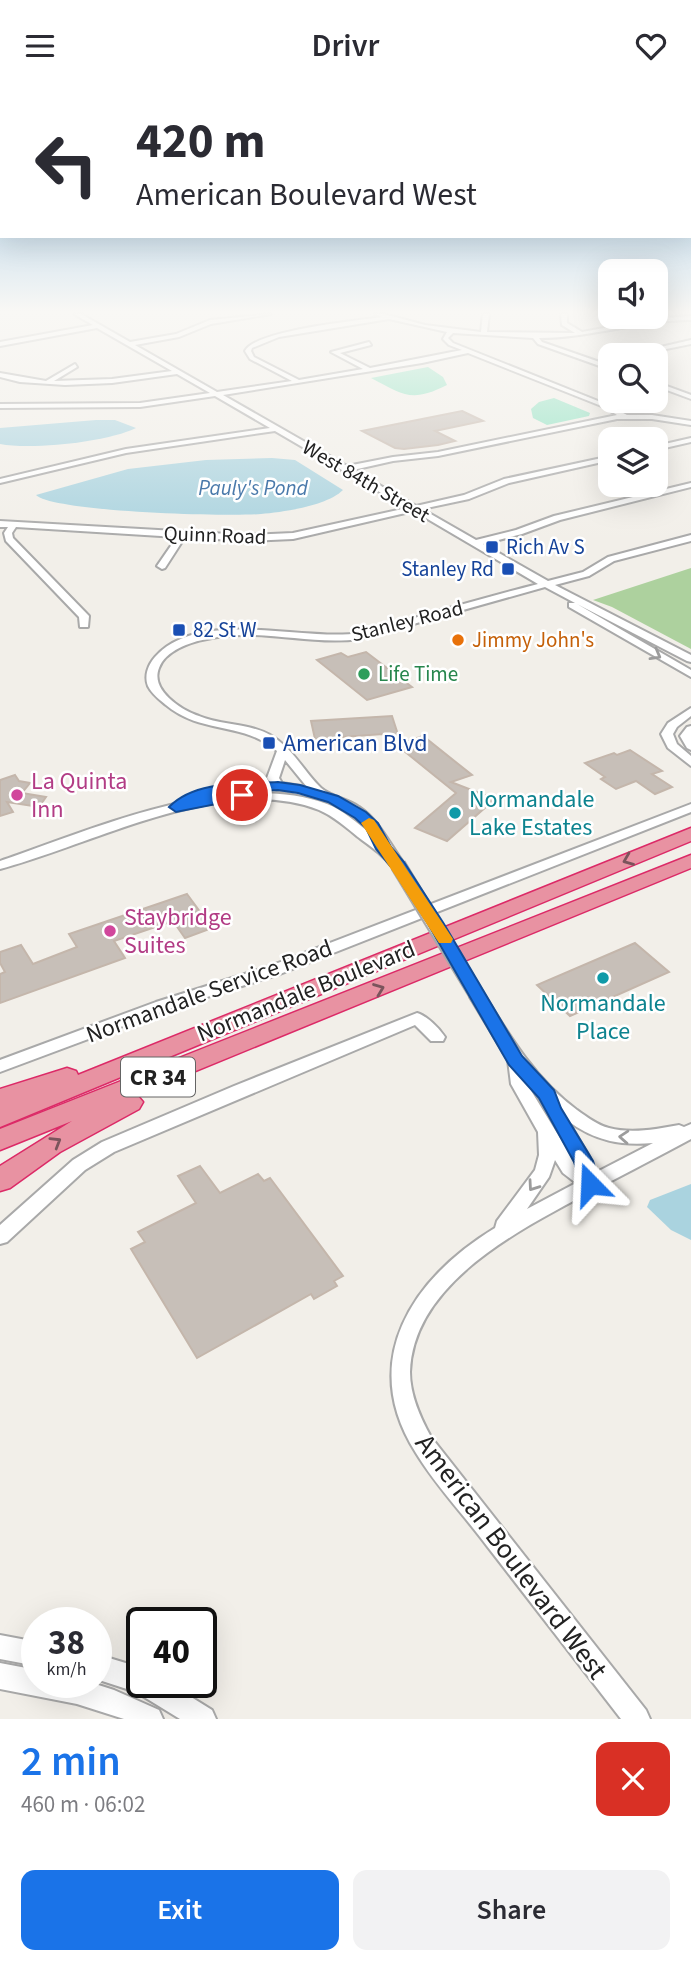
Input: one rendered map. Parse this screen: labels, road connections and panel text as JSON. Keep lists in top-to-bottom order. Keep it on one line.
{"streets":{"highway":["Normandale Boulevard","CR 34"],"street":["West 84th Street","Quinn Road","Stanley Road","Normandale Service Road","American Boulevard West"]},"crossings":[["West 84th Street","Quinn Road"],["West 84th Street","Stanley Road"]],"water":["Pauly's Pond"],"places":{"transit":["Rich Av S","Stanley Rd","82 St W","American Blvd"],"other":["Jimmy John's","Life Time","La Quinta Inn","Normandale Lake Estates","Staybridge Suites","Normandale Place"]},"page":{"header":"Drivr","turn":["420 m","American Boulevard West"],"speed":"38 km/h","limit":"40","heading":["2 min","460 m · 06:02"],"buttons":["Exit","Share"]}}
